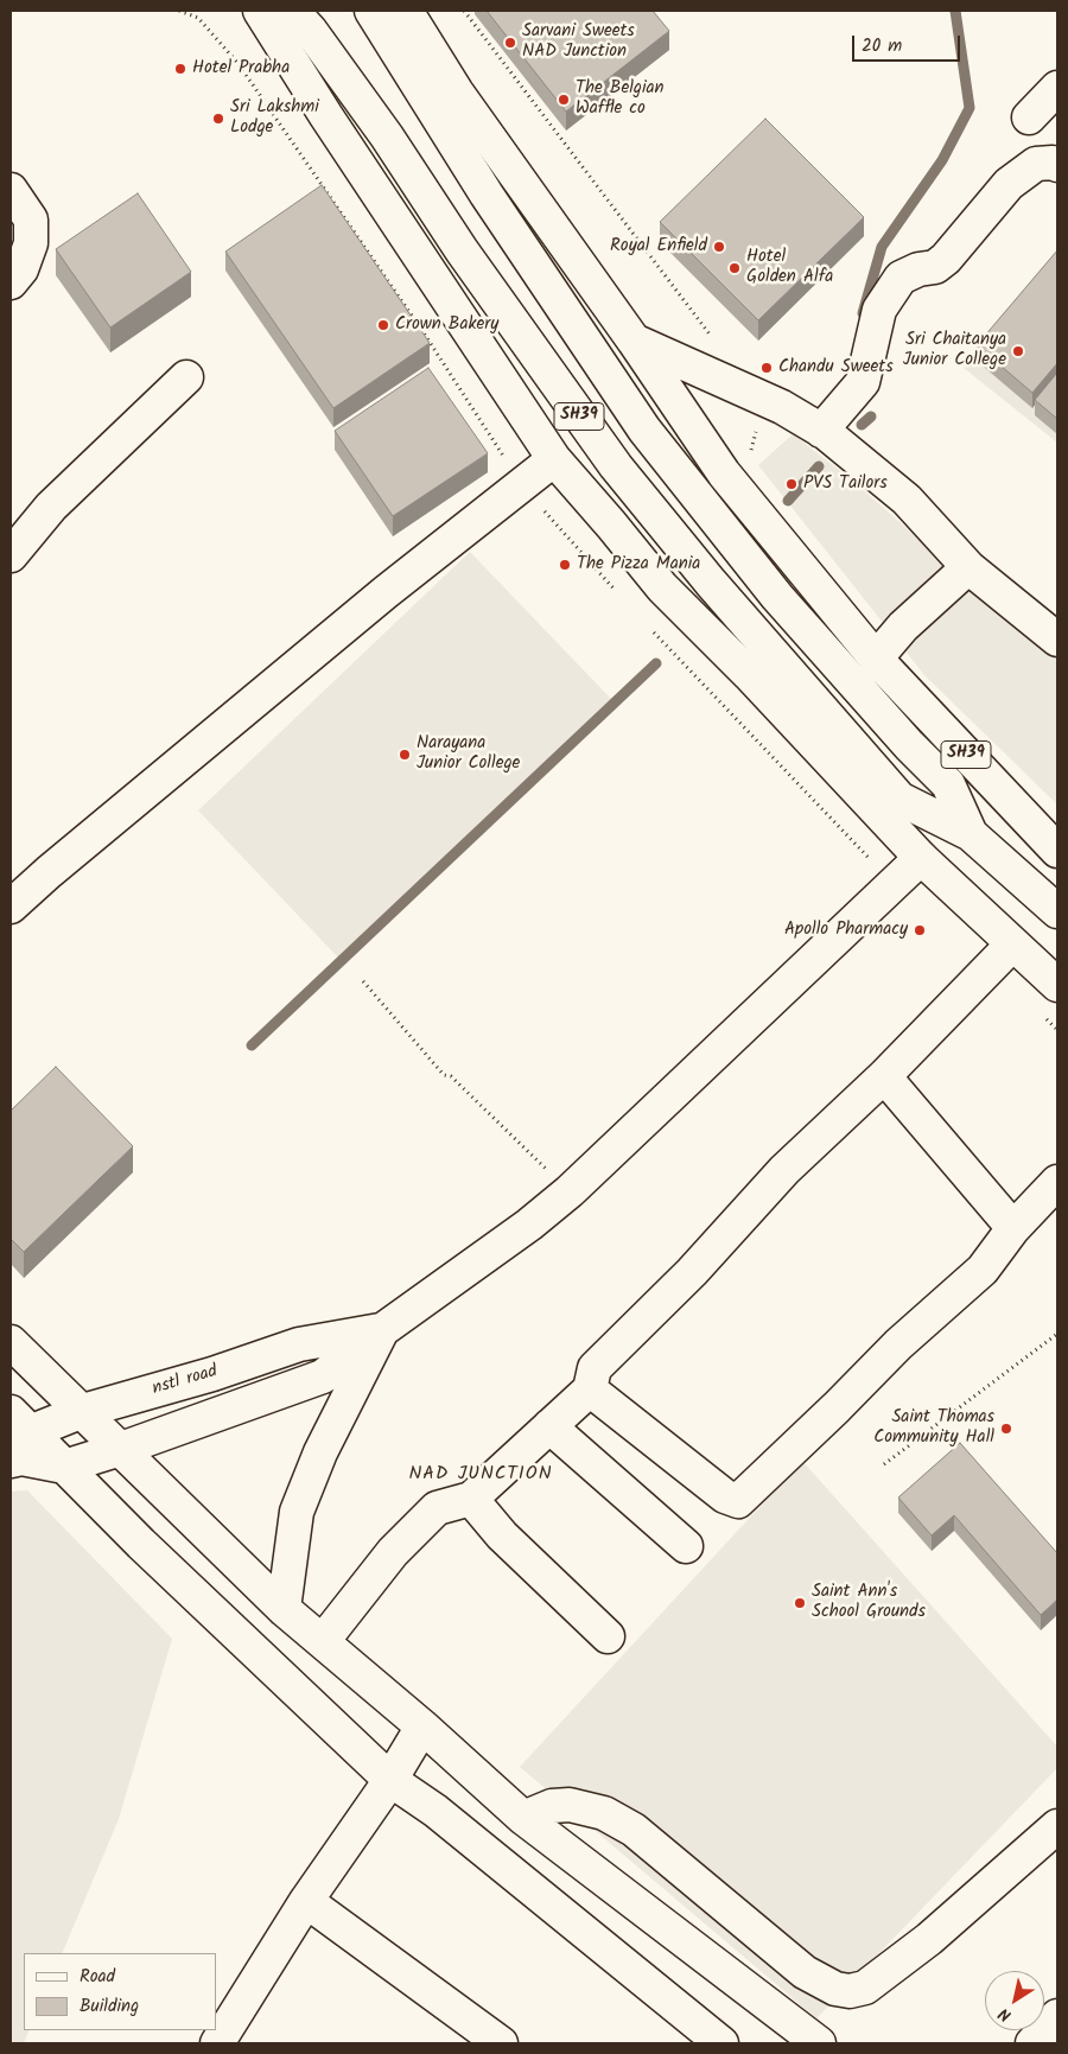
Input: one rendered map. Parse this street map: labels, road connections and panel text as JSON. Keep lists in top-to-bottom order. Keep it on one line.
{"streets":{"street":["SH39","nstl road"]},"districts":["NAD JUNCTION"],"places":["Sarvani Sweets NAD Junction","Hotel Prabha","The Belgian Waffle co","Sri Lakshmi Lodge","Royal Enfield","Hotel Golden Alfa","Crown Bakery","Sri Chaitanya Junior College","Chandu Sweets","PVS Tailors","The Pizza Mania","Narayana Junior College","Apollo Pharmacy","Saint Thomas Community Hall","Saint Ann's School Grounds"],"legend":["Road","Building"],"scale_bar":"20 m","north":"bottom left"}
